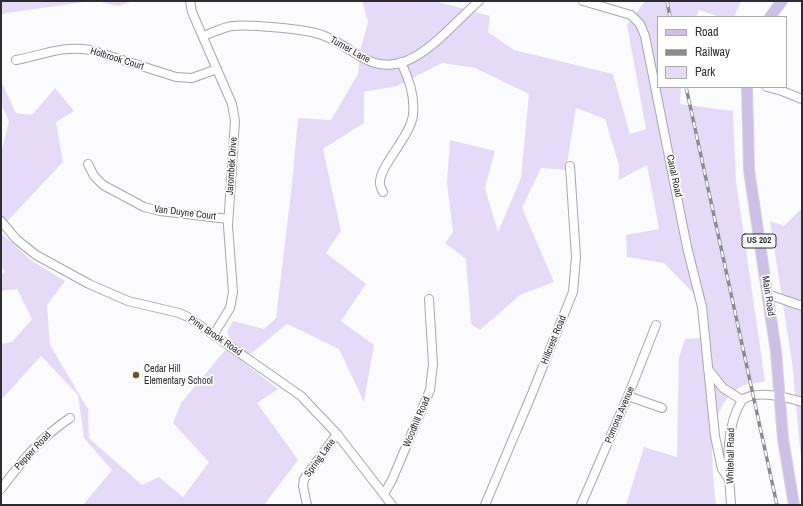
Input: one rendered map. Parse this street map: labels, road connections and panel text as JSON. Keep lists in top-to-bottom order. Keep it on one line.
{"streets":{"main road":["US 202","Main Road"],"street":["Turner Lane","Holbrook Court","Jarombek Drive","Canal Road","Van Duyne Court","Pine Brook Road","Hillcrest Road","Pomona Avenue","Woodhill Road","Pepper Road","Whitehall Road","Spring Lane"]},"crossings":[["Turner Lane","Jarombek Drive"],["Holbrook Court","Jarombek Drive"],["Jarombek Drive","Van Duyne Court"],["Jarombek Drive","Pine Brook Road"],["Canal Road","Whitehall Road"],["Pine Brook Road","Woodhill Road"],["Pine Brook Road","Spring Lane"]],"places":["Cedar Hill Elementary School"],"legend":["Road","Railway","Park"]}
